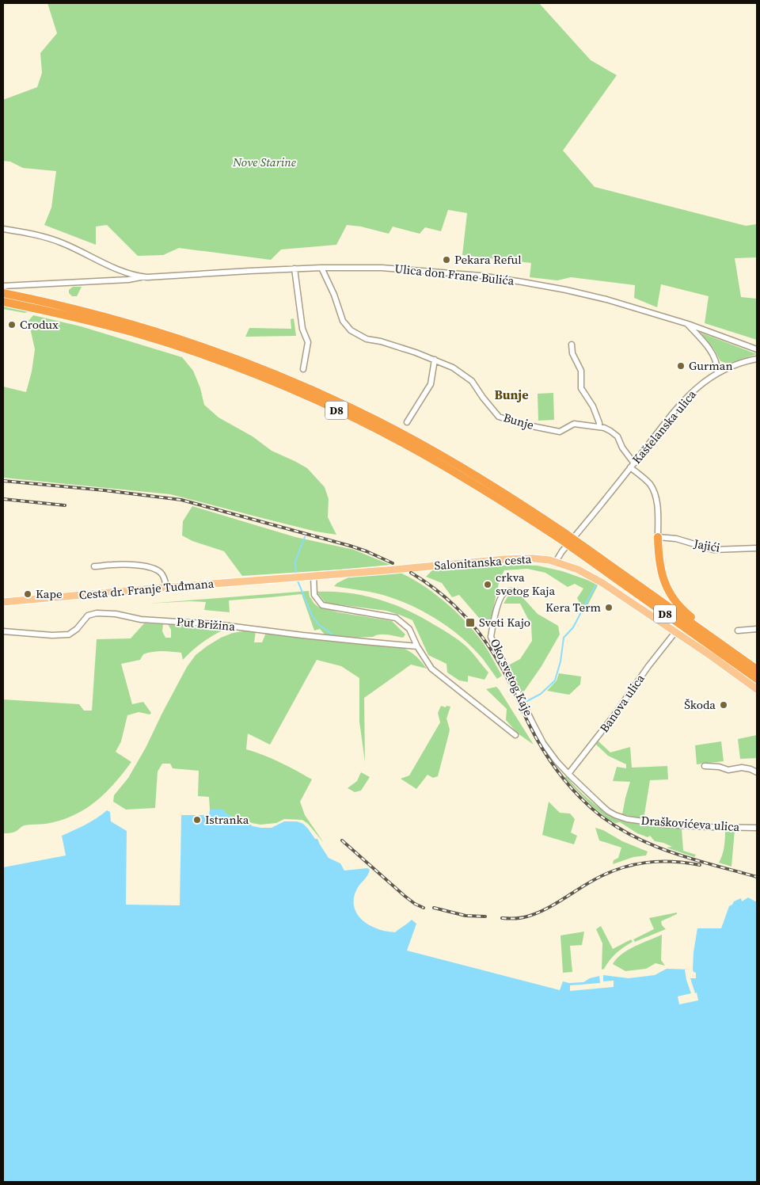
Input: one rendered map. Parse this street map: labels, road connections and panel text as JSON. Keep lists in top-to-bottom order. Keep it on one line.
{"streets":{"highway":["D8"],"main road":["Salonitanska cesta","Cesta dr. Franje Tuđmana"],"street":["Ulica don Frane Bulića","Bunje","Kaštelanska ulica","Jajići","Put Brižina","Oko svetog Kaje","Banova ulica","Draškovićeva ulica"]},"crossings":[["Ulica don Frane Bulića","Bunje"],["Bunje","Kaštelanska ulica"],["Kaštelanska ulica","Jajići"],["Kaštelanska ulica","Salonitanska cesta"],["Salonitanska cesta","Cesta dr. Franje Tuđmana"],["Salonitanska cesta","Banova ulica"],["Oko svetog Kaje","Banova ulica"],["Oko svetog Kaje","Draškovićeva ulica"],["Banova ulica","Draškovićeva ulica"]],"districts":["Bunje"],"parks":["Nove Starine"],"places":{"other":["Pekara Reful","Crodux","Gurman","crkva svetog Kaja","Kape","Kera Term","Škoda","Istranka"],"transit":["Sveti Kajo"]}}
